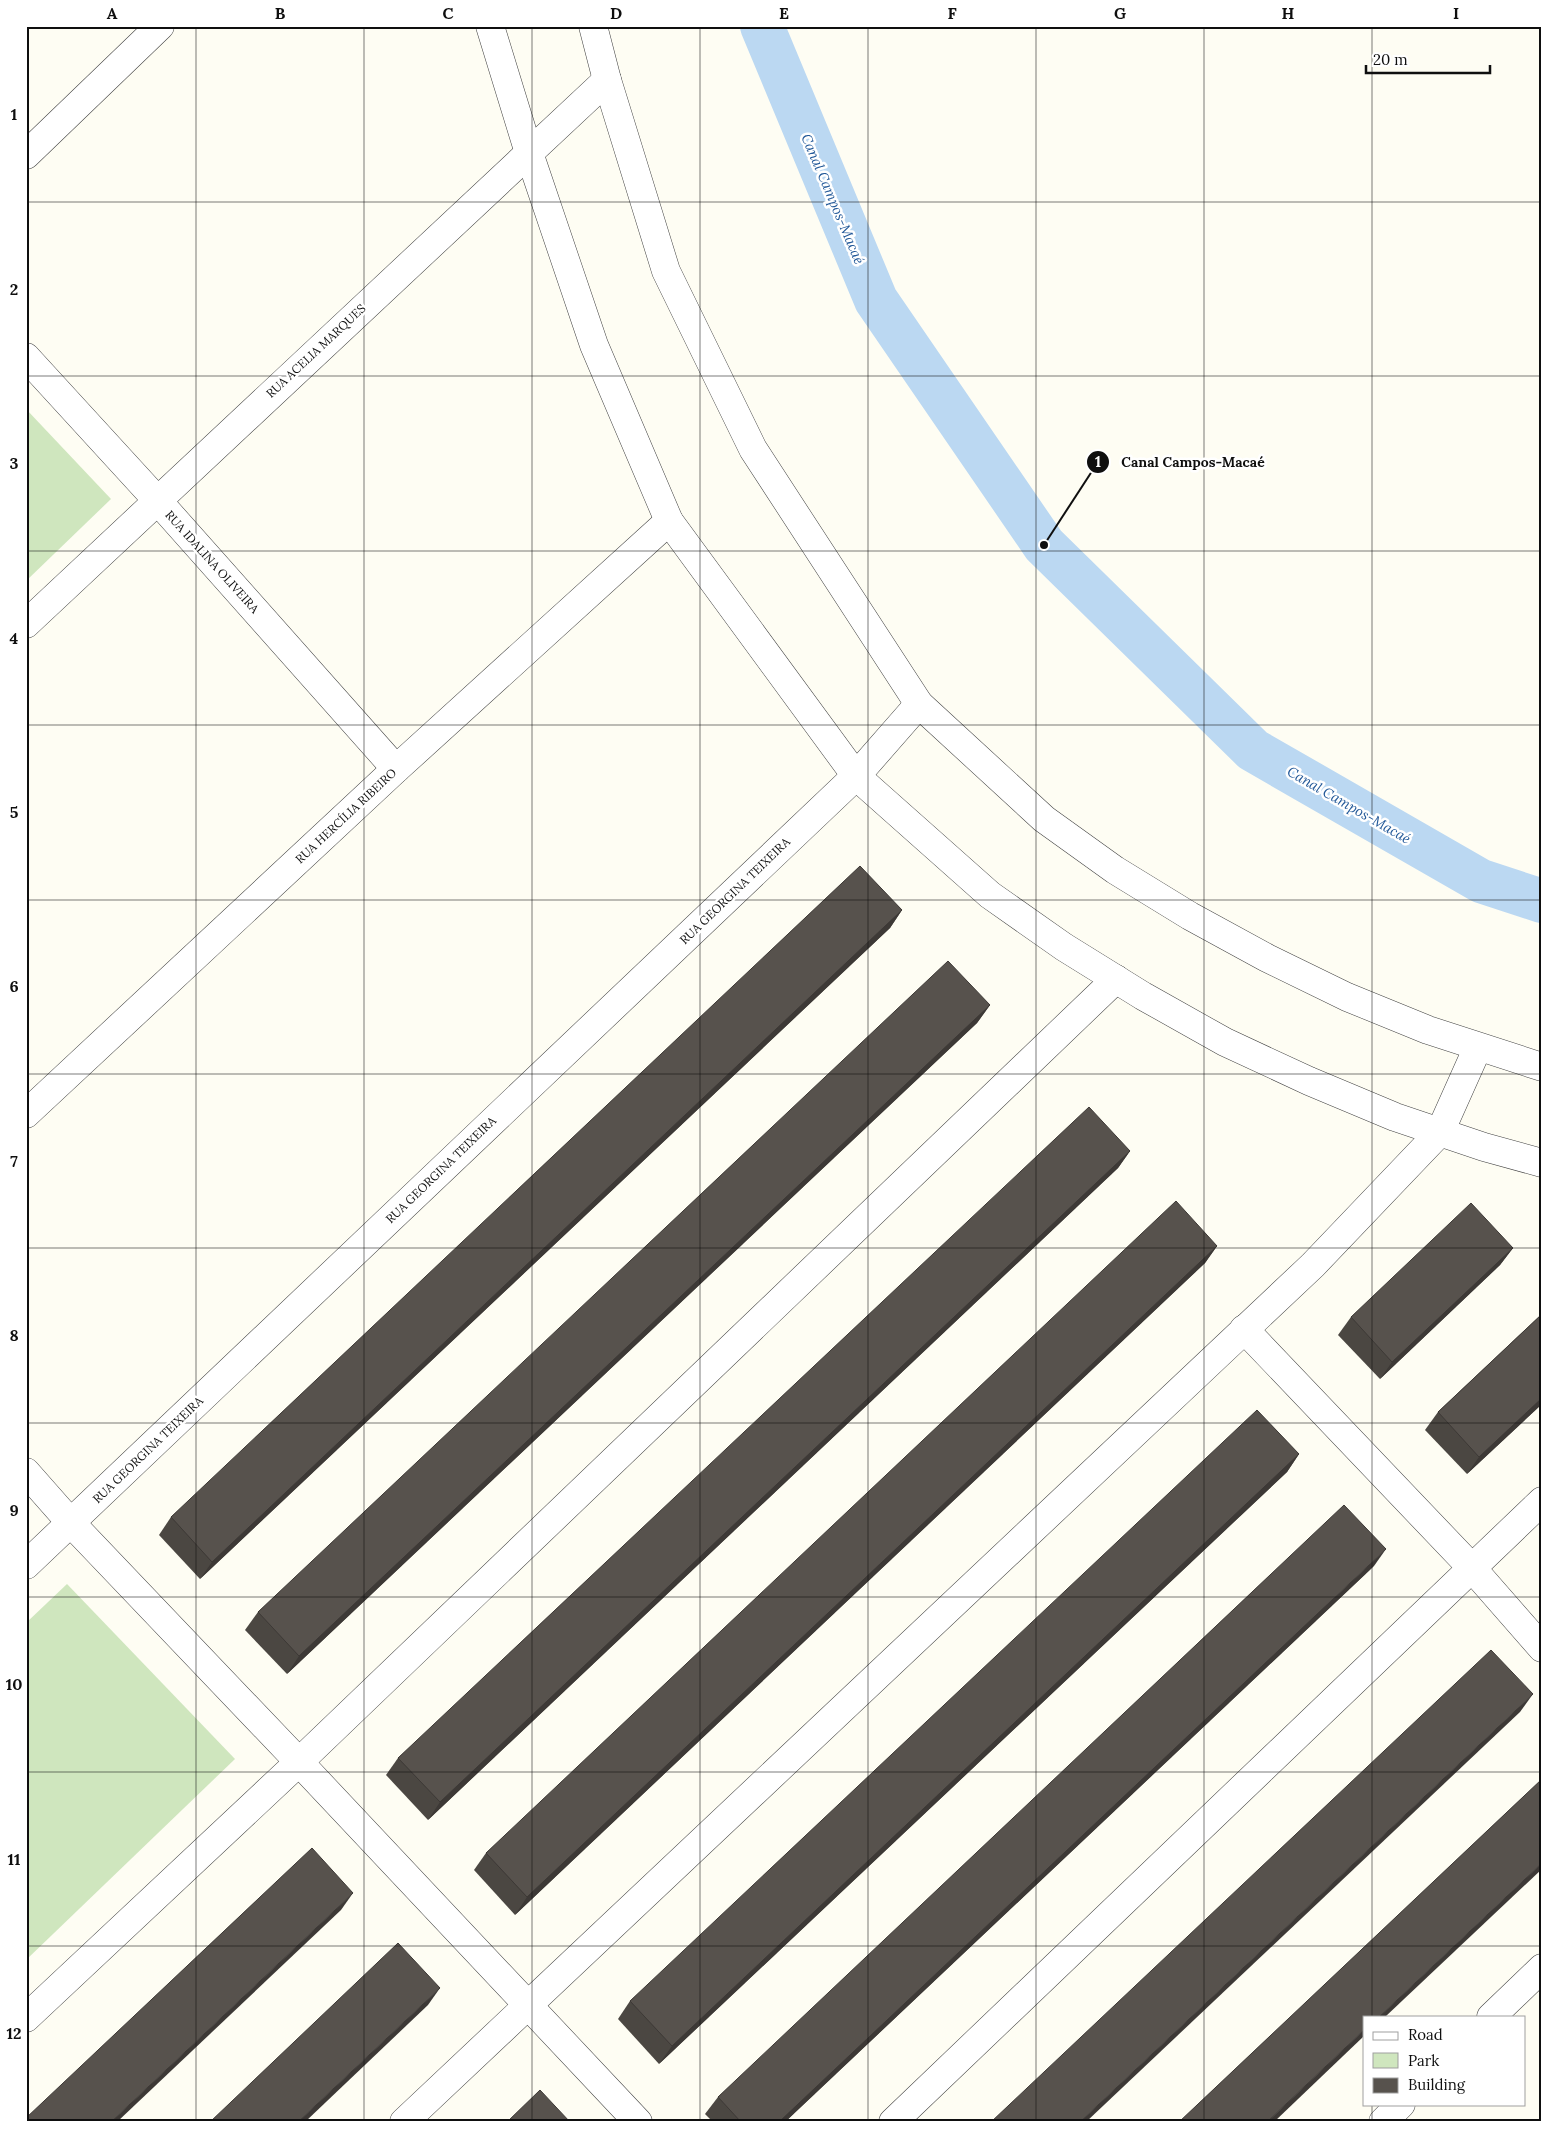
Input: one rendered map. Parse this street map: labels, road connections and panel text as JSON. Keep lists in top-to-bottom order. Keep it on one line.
{"streets":{"street":["RUA ACELIA MARQUES","RUA IDALINA OLIVEIRA","RUA HERCÍLIA RIBEIRO","RUA GEORGINA TEIXEIRA"]},"crossings":[["RUA ACELIA MARQUES","RUA IDALINA OLIVEIRA"],["RUA IDALINA OLIVEIRA","RUA HERCÍLIA RIBEIRO"]],"water":["Canal Campos-Macaé"],"places":["Canal Campos-Macaé"],"legend":["Road","Park","Building"],"scale_bar":"20 m","grid":{"columns":["A","B","C","D","E","F","G","H","I"],"rows":["1","2","3","4","5","6","7","8","9","10","11","12"]}}
